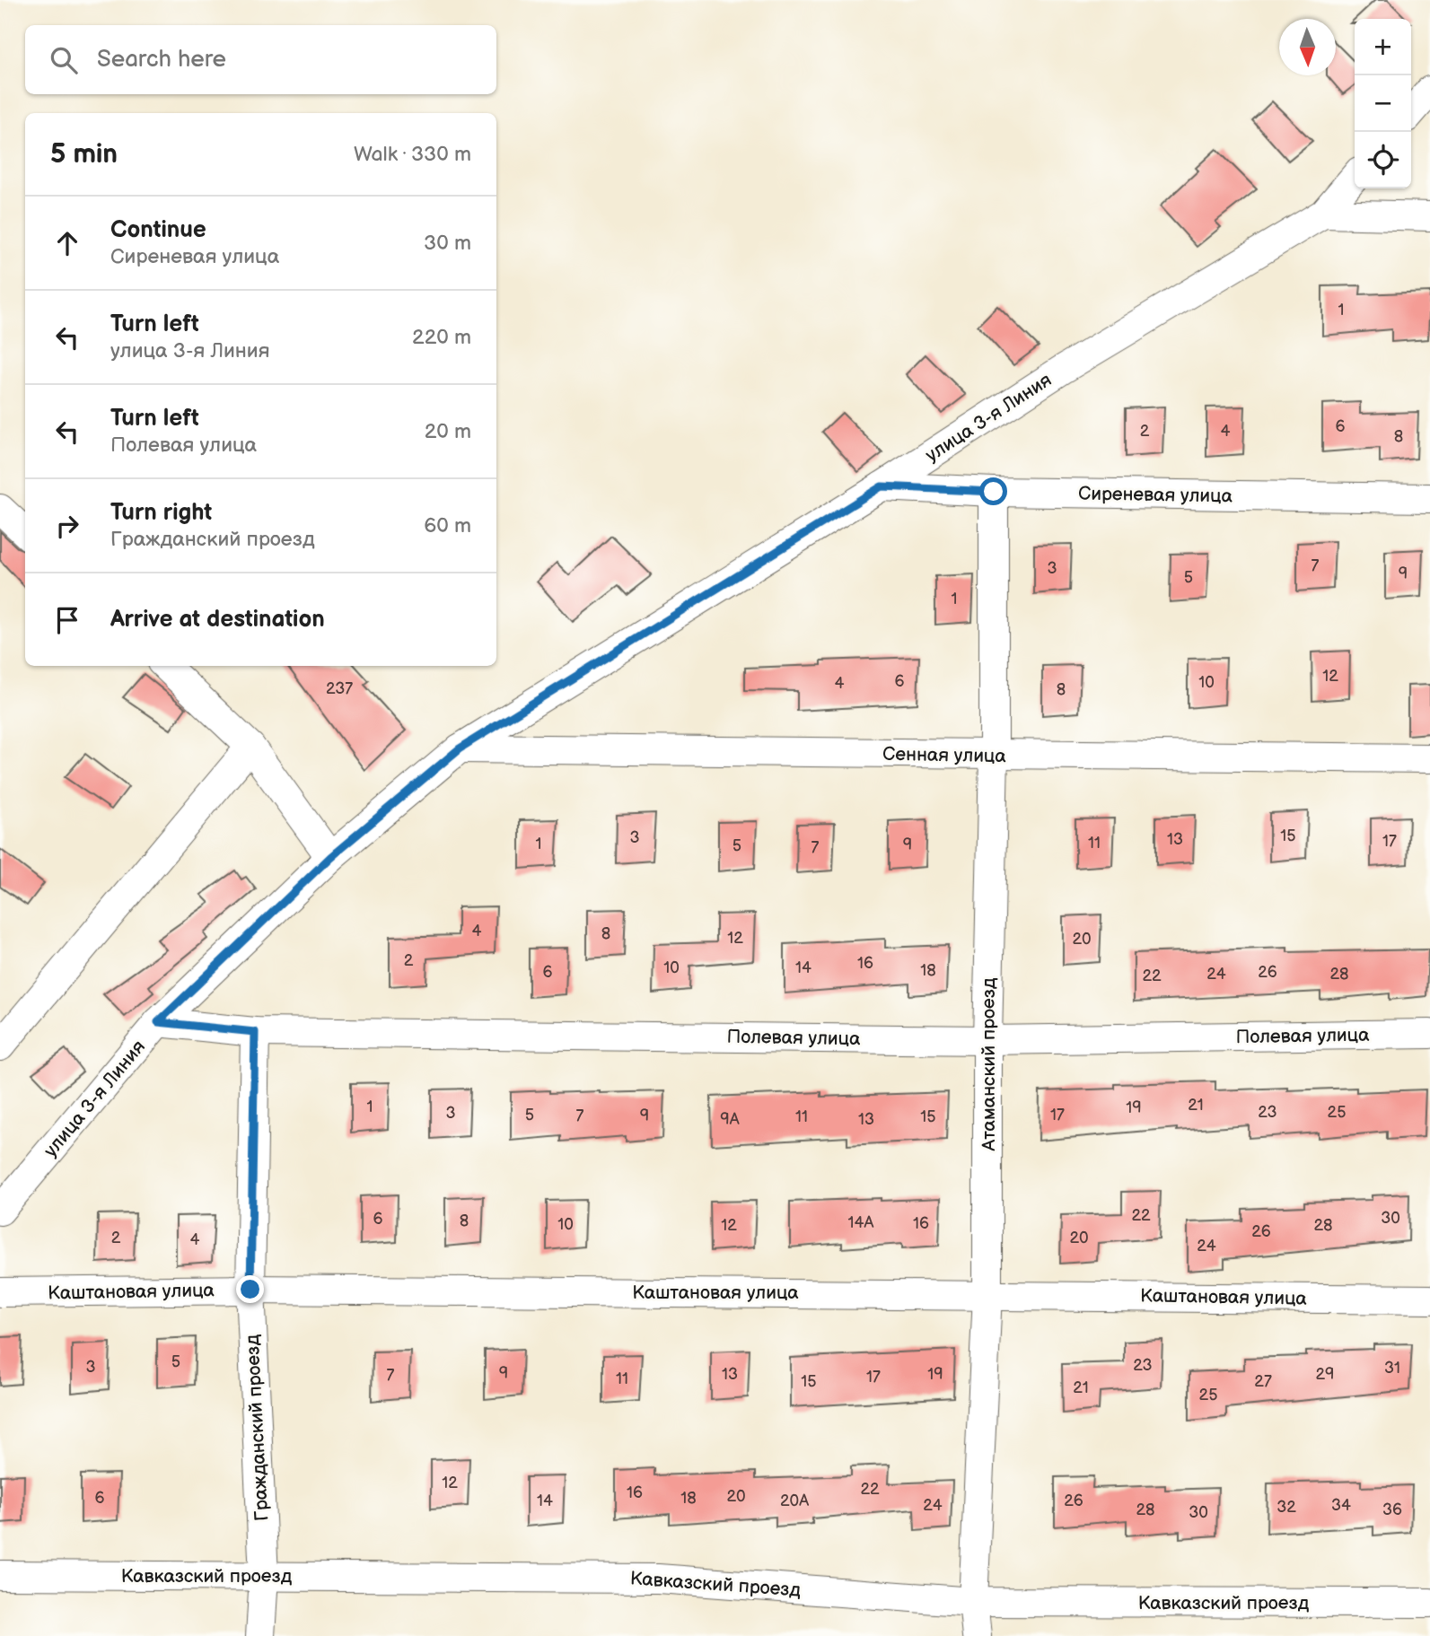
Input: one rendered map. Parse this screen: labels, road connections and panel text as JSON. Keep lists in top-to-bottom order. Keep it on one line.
{"streets":{"street":["улица 3-я Линия","Сиреневая улица","Сенная улица","Полевая улица","Атаманский проезд","Каштановая улица","Гражданский проезд","Кавказский проезд"]},"crossings":[["улица 3-я Линия","Сиреневая улица"],["улица 3-я Линия","Сенная улица"],["улица 3-я Линия","Полевая улица"],["Сиреневая улица","Атаманский проезд"],["Сенная улица","Атаманский проезд"],["Полевая улица","Атаманский проезд"],["Полевая улица","Гражданский проезд"],["Атаманский проезд","Каштановая улица"],["Атаманский проезд","Кавказский проезд"],["Каштановая улица","Гражданский проезд"],["Гражданский проезд","Кавказский проезд"]],"house_numbers":["1","6","2","4","8","7","3","9","5","1","12","6","10","4","237","8","15","3","13","17","11","1","9","5","7","4","8","12","20","2","16","10","14","18","6","26","24","28","22","21","1","19","23","25","3","5","17","7","9","11","15","9А","13","22","30","6","8","14А","16","10","12","28","26","2","20","4","24","5","23","3","31","9","13","19","29","7","17","11","15","27","21","25","12","22","16","20","6","18","14","20А","26","24","34","32","28","36","30"],"north":"bottom","page":{"map_buttons":["+","−"],"search":"Search here","heading":["5 min","Walk · 330 m"],"list":[["Continue","Сиреневая улица","30 m"],["Turn left","улица 3-я Линия","220 m"],["Turn left","Полевая улица","20 m"],["Turn right","Гражданский проезд","60 m"],"Arrive at destination"]}}
